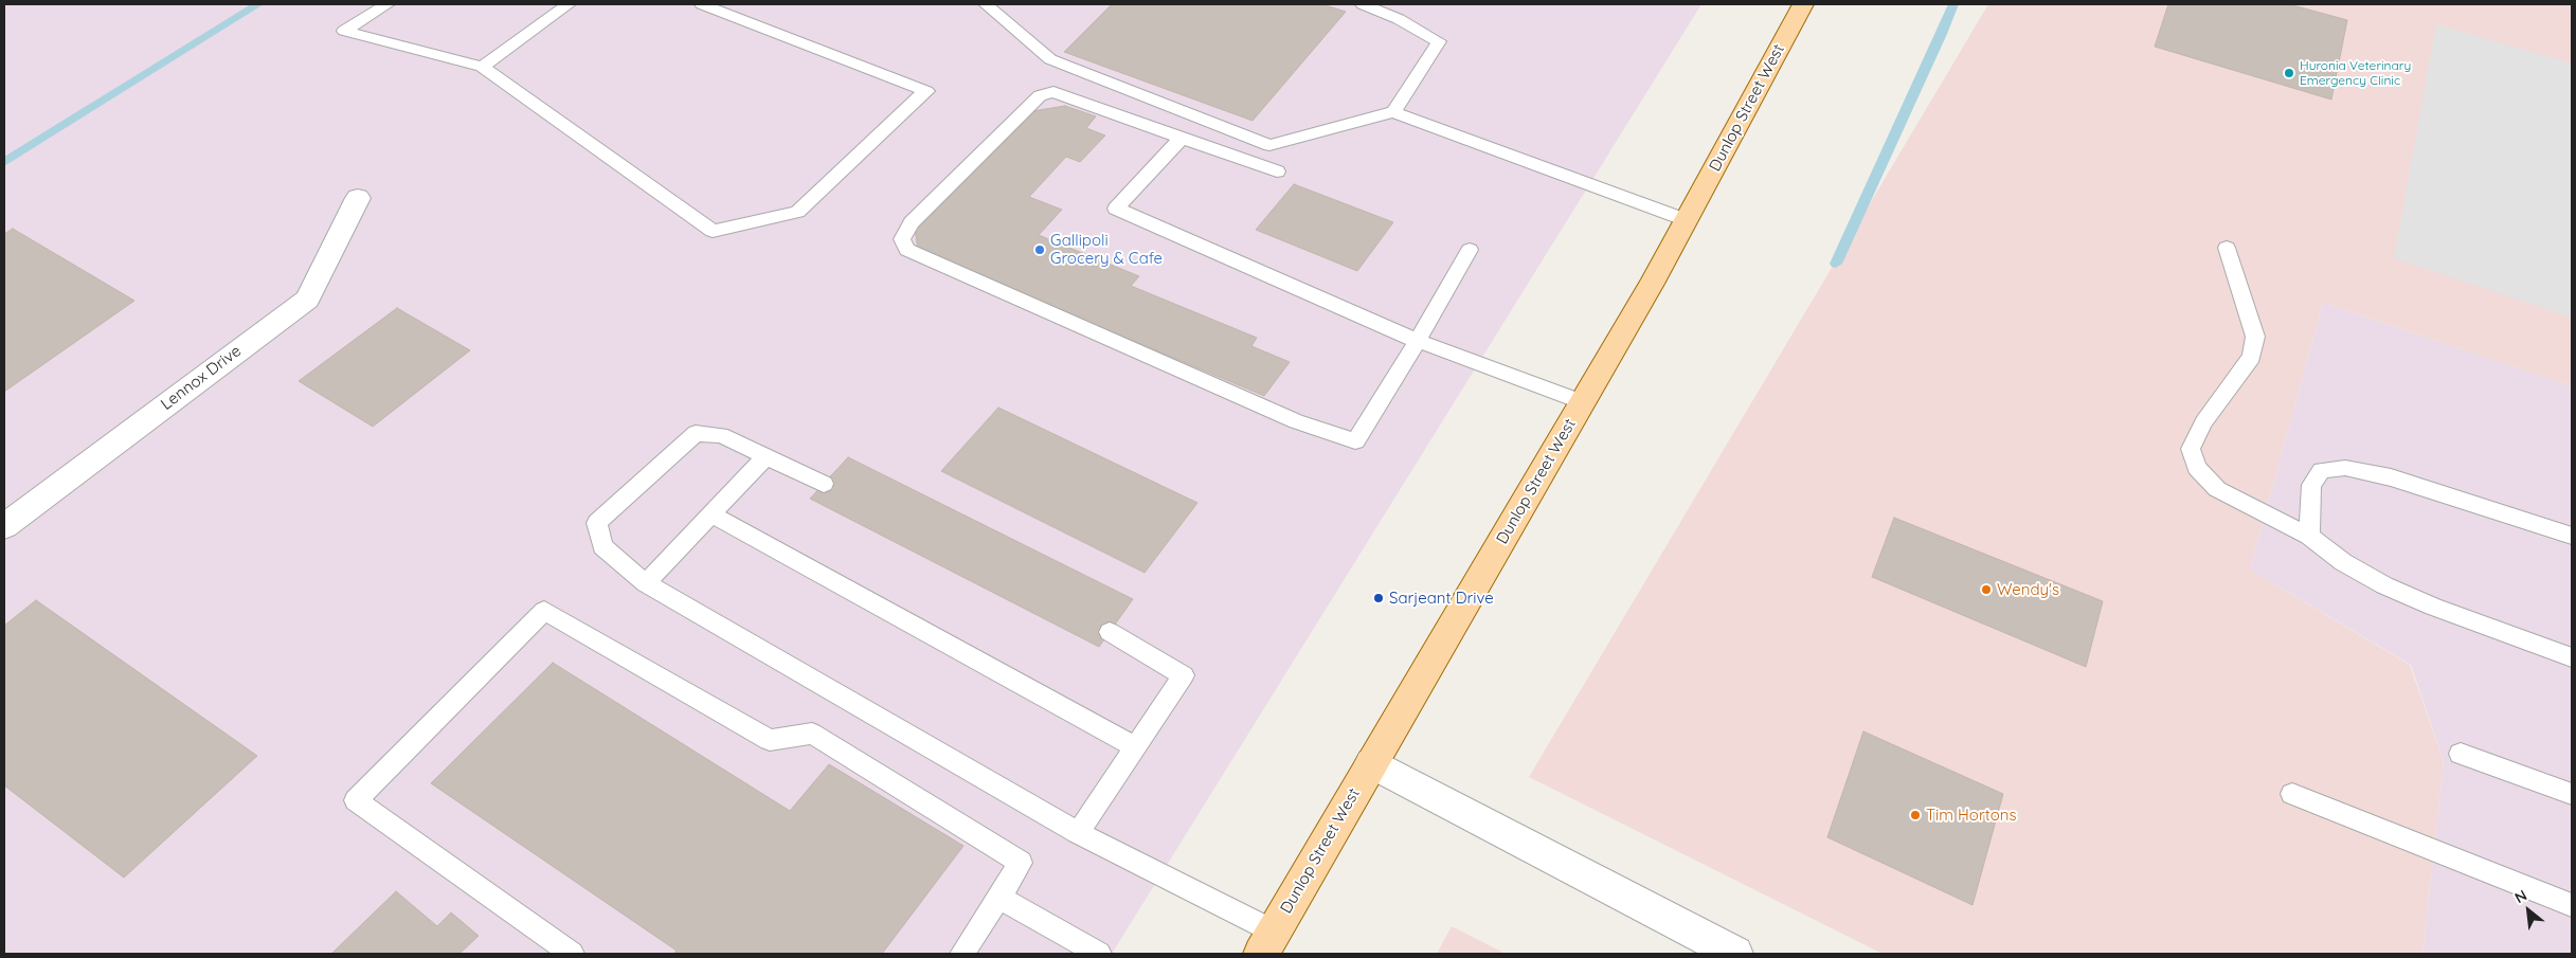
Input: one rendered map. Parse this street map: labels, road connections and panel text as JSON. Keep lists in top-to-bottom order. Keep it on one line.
{"streets":{"main road":["Dunlop Street West"],"street":["Lennox Drive"]},"places":["Huronia Veterinary Emergency Clinic","Gallipoli Grocery & Cafe","Wendy's","Sarjeant Drive","Tim Hortons"],"north":"top left"}
